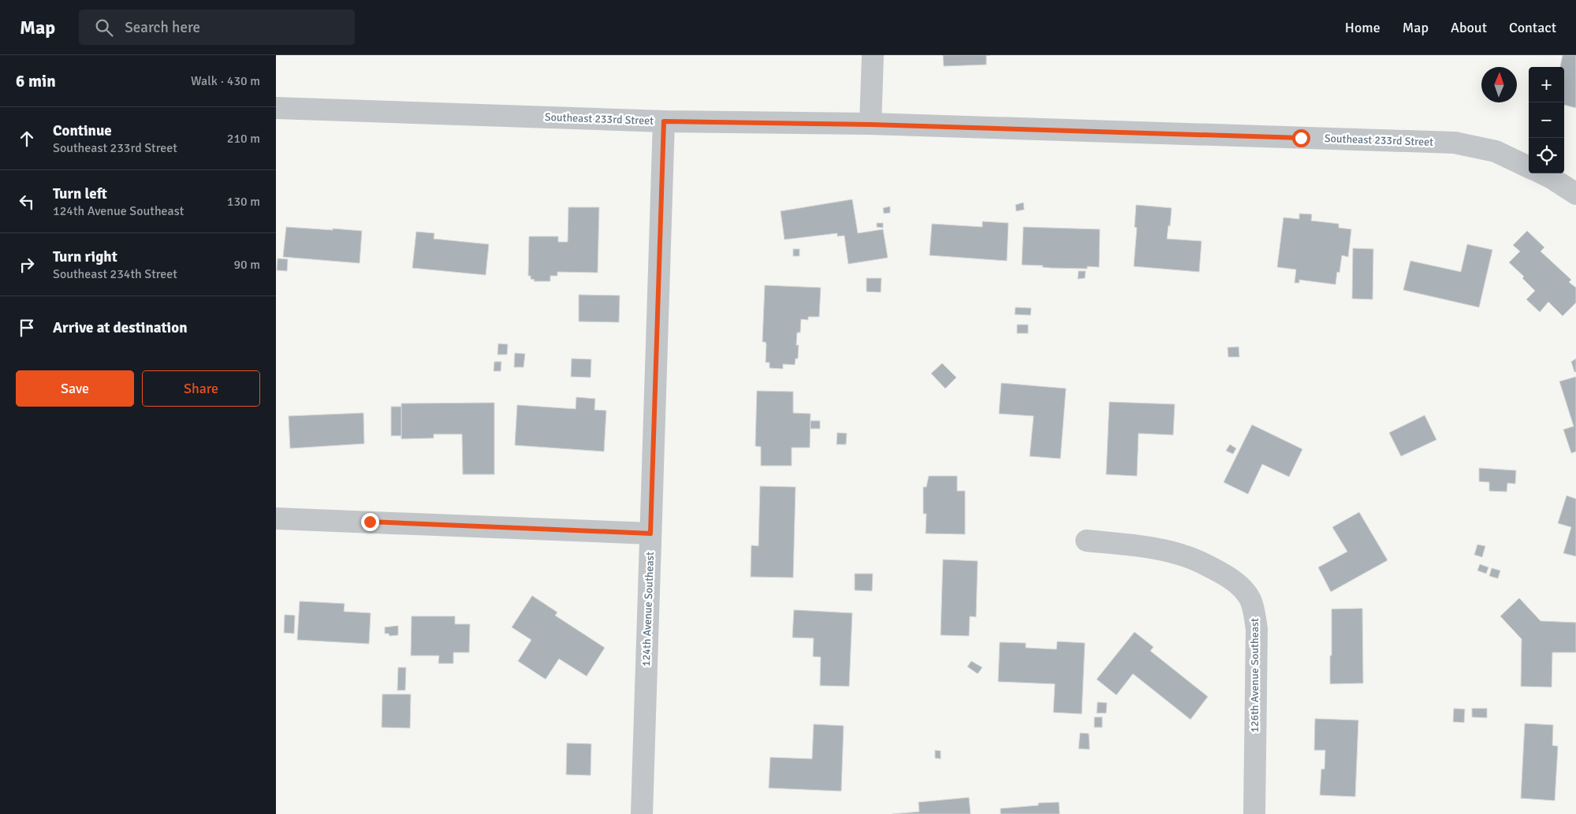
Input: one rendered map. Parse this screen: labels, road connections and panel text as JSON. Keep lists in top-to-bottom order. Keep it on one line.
{"streets":{"street":["Southeast 233rd Street","124th Avenue Southeast","126th Avenue Southeast"]},"crossings":[["Southeast 233rd Street","124th Avenue Southeast"]],"north":"top","page":{"header":"Map","search":"Search here","nav":["Home","Map","About","Contact"],"heading":["6 min","Walk · 430 m"],"map_buttons":["+","−"],"list":[["Continue","Southeast 233rd Street","210 m"],["Turn left","124th Avenue Southeast","130 m"],["Turn right","Southeast 234th Street","90 m"],"Arrive at destination"],"buttons":["Save","Share"]}}
